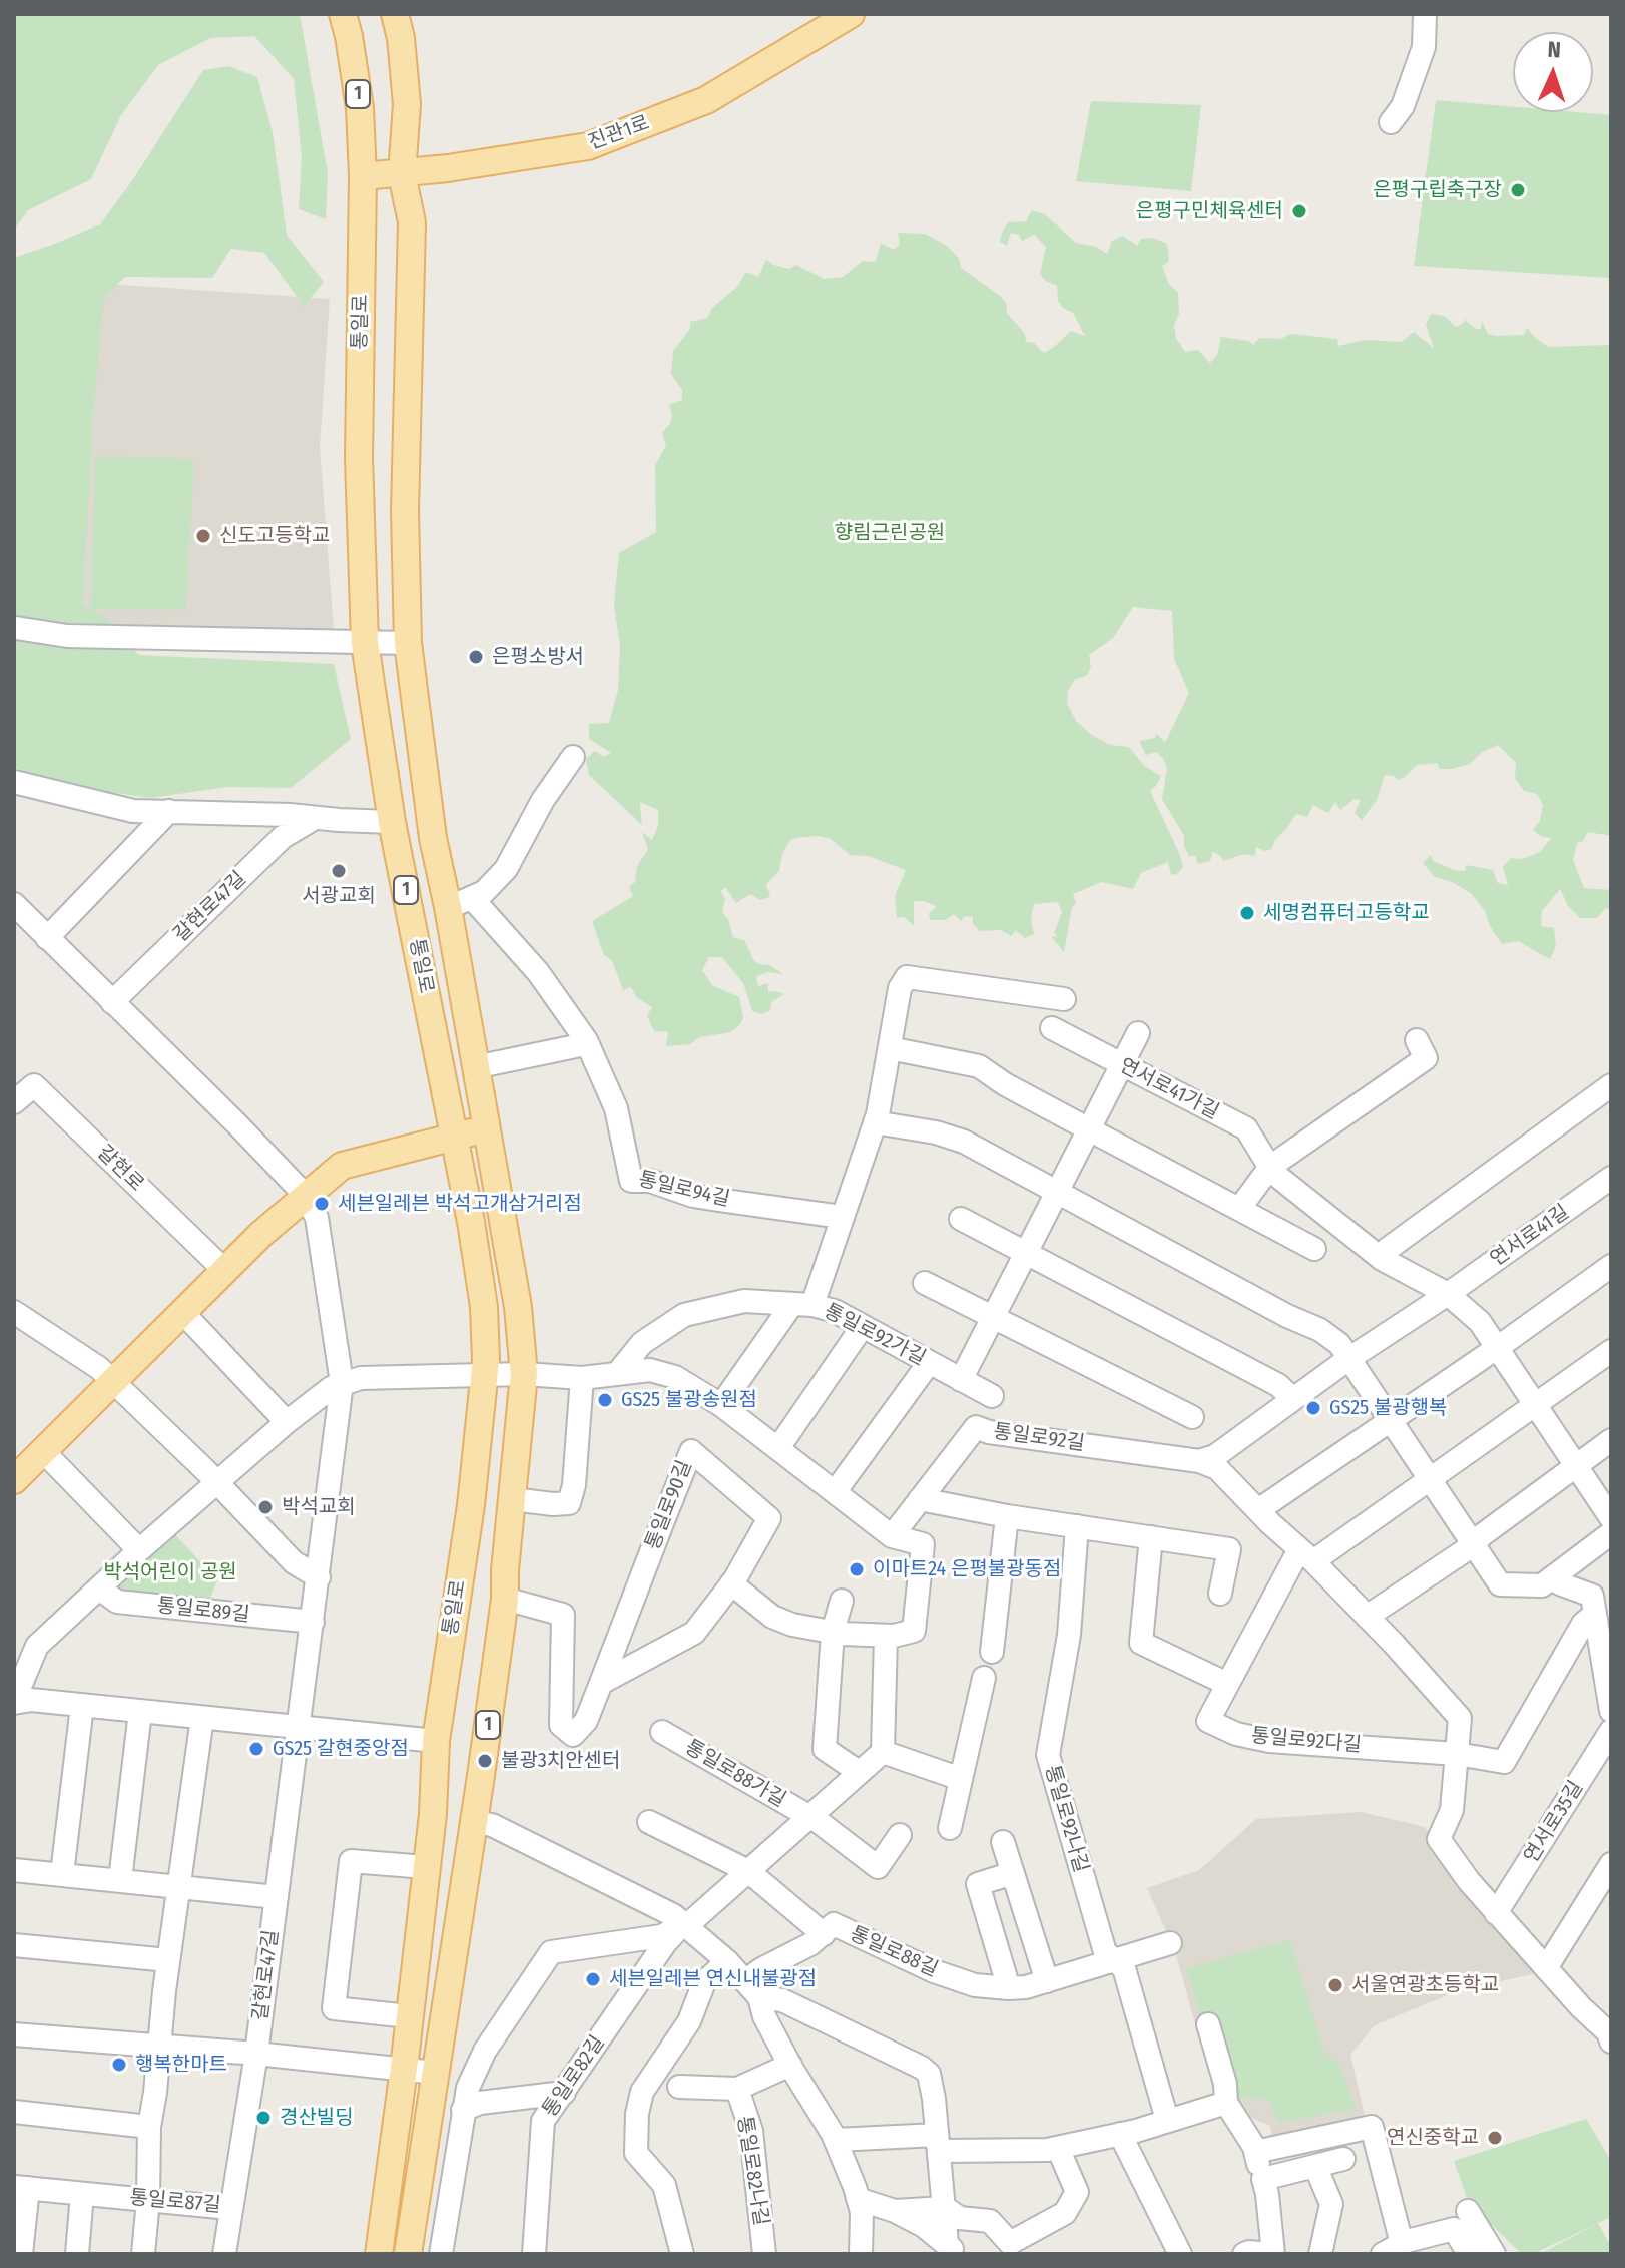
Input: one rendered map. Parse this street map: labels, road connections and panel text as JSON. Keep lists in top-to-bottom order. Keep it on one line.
{"streets":{"main road":["1","진관1로","통일로"],"street":["갈현로47길","연서로41가길","갈현로","통일로94길","연서로41길","통일로92가길","통일로92길","통일로90길","통일로89길","통일로92다길","통일로88가길","통일로92나길","연서로35길","통일로88길","통일로82길","통일로82나길","통일로87길"]},"crossings":[["진관1로","통일로"],["통일로","통일로94길"],["통일로","통일로90길"],["갈현로47길","통일로87길"],["연서로41가길","연서로41길"],["통일로88가길","통일로82길"]],"parks":["향림근린공원","박석어린이 공원"],"places":["은평구립축구장","은평구민체육센터","신도고등학교","은평소방서","서광교회","세명컴퓨터고등학교","세븐일레븐 박석고개삼거리점","GS25 불광송원점","GS25 불광행복","박석교회","이마트24 은평불광동점","GS25 갈현중앙점","불광3치안센터","세븐일레븐 연신내불광점","서울연광초등학교","행복한마트","경산빌딩","연신중학교"],"north":"top"}
